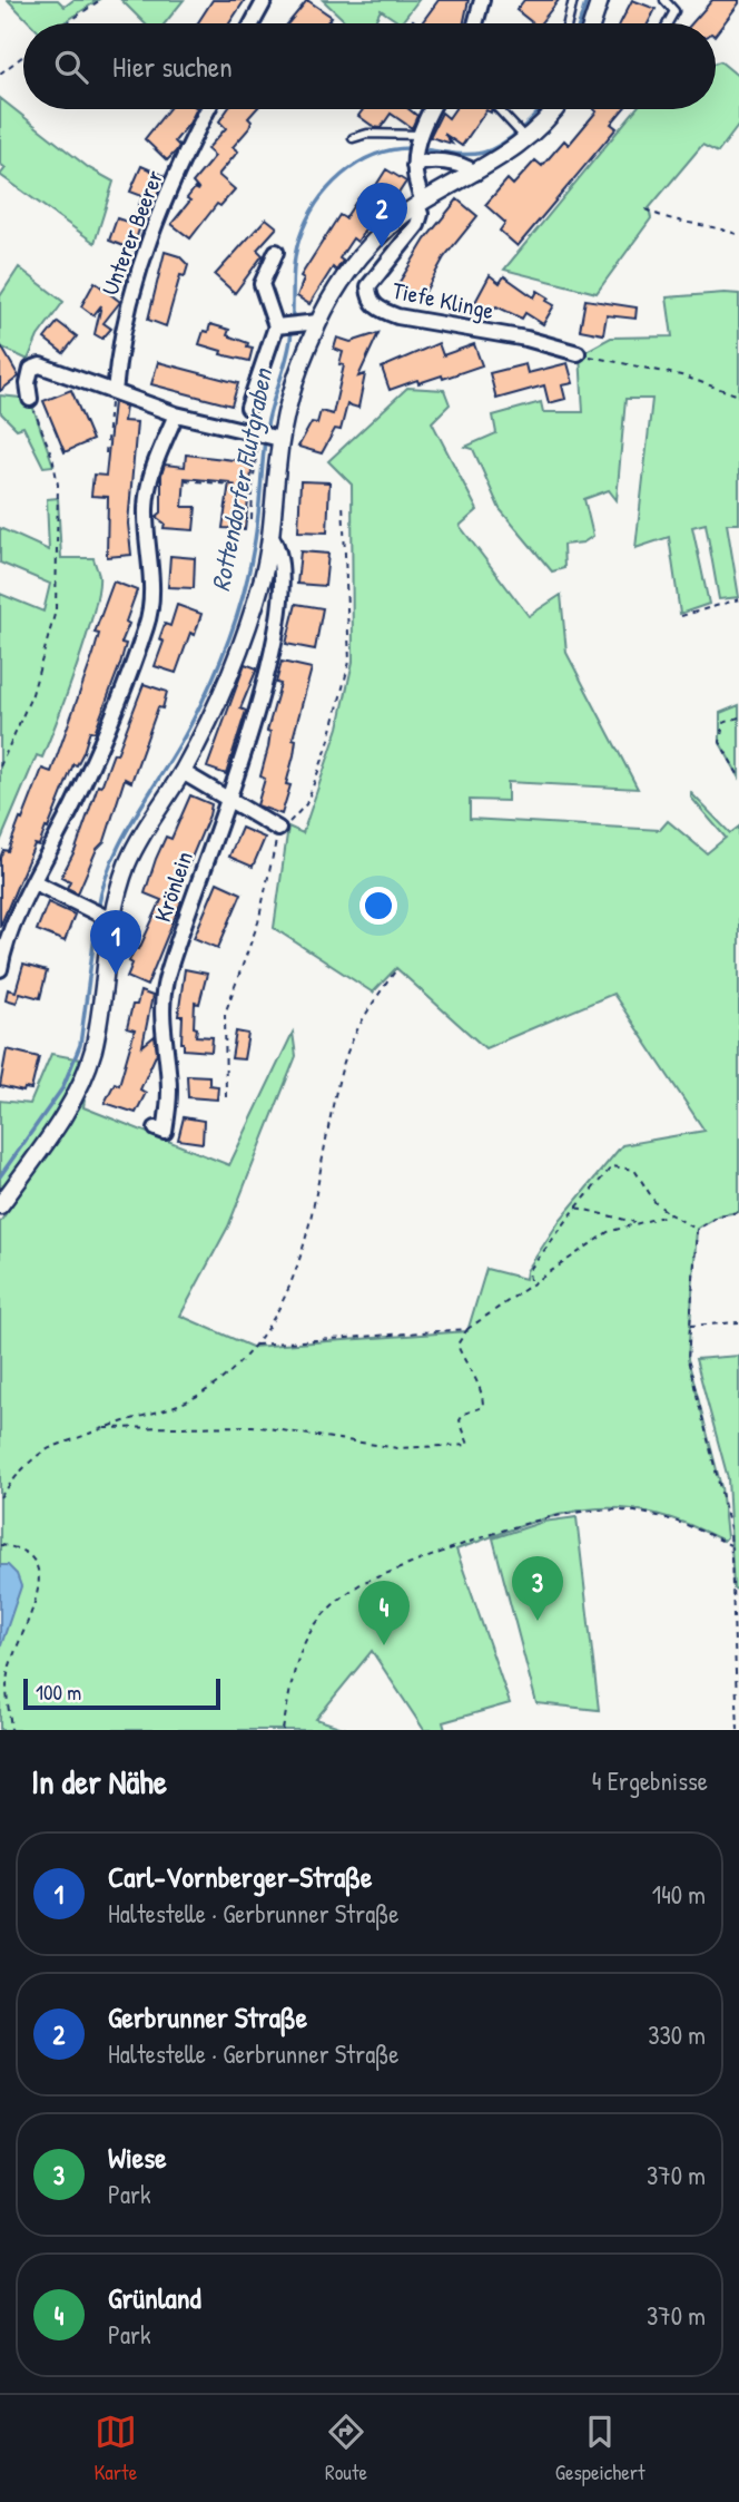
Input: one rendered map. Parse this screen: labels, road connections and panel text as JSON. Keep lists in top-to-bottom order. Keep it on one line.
{"streets":{"street":["Unterer Beerer","Tiefe Klinge","Krönlein"]},"water":["Rottendorfer Flutgraben"],"scale_bar":"100 m","page":{"search":"Hier suchen","pins":["2","1","3","4"],"scale":"100 m","heading":["In der Nähe","4 Ergebnisse"],"list":[{"mark":"1","name":"Carl-Vornberger-Straße","note":"Haltestelle · Gerbrunner Straße","value":"140 m"},{"mark":"2","name":"Gerbrunner Straße","note":"Haltestelle · Gerbrunner Straße","value":"330 m"},{"mark":"3","name":"Wiese","note":"Park","value":"370 m"},{"mark":"4","name":"Grünland","note":"Park","value":"370 m"}],"nav":["Karte","Route","Gespeichert"]}}
